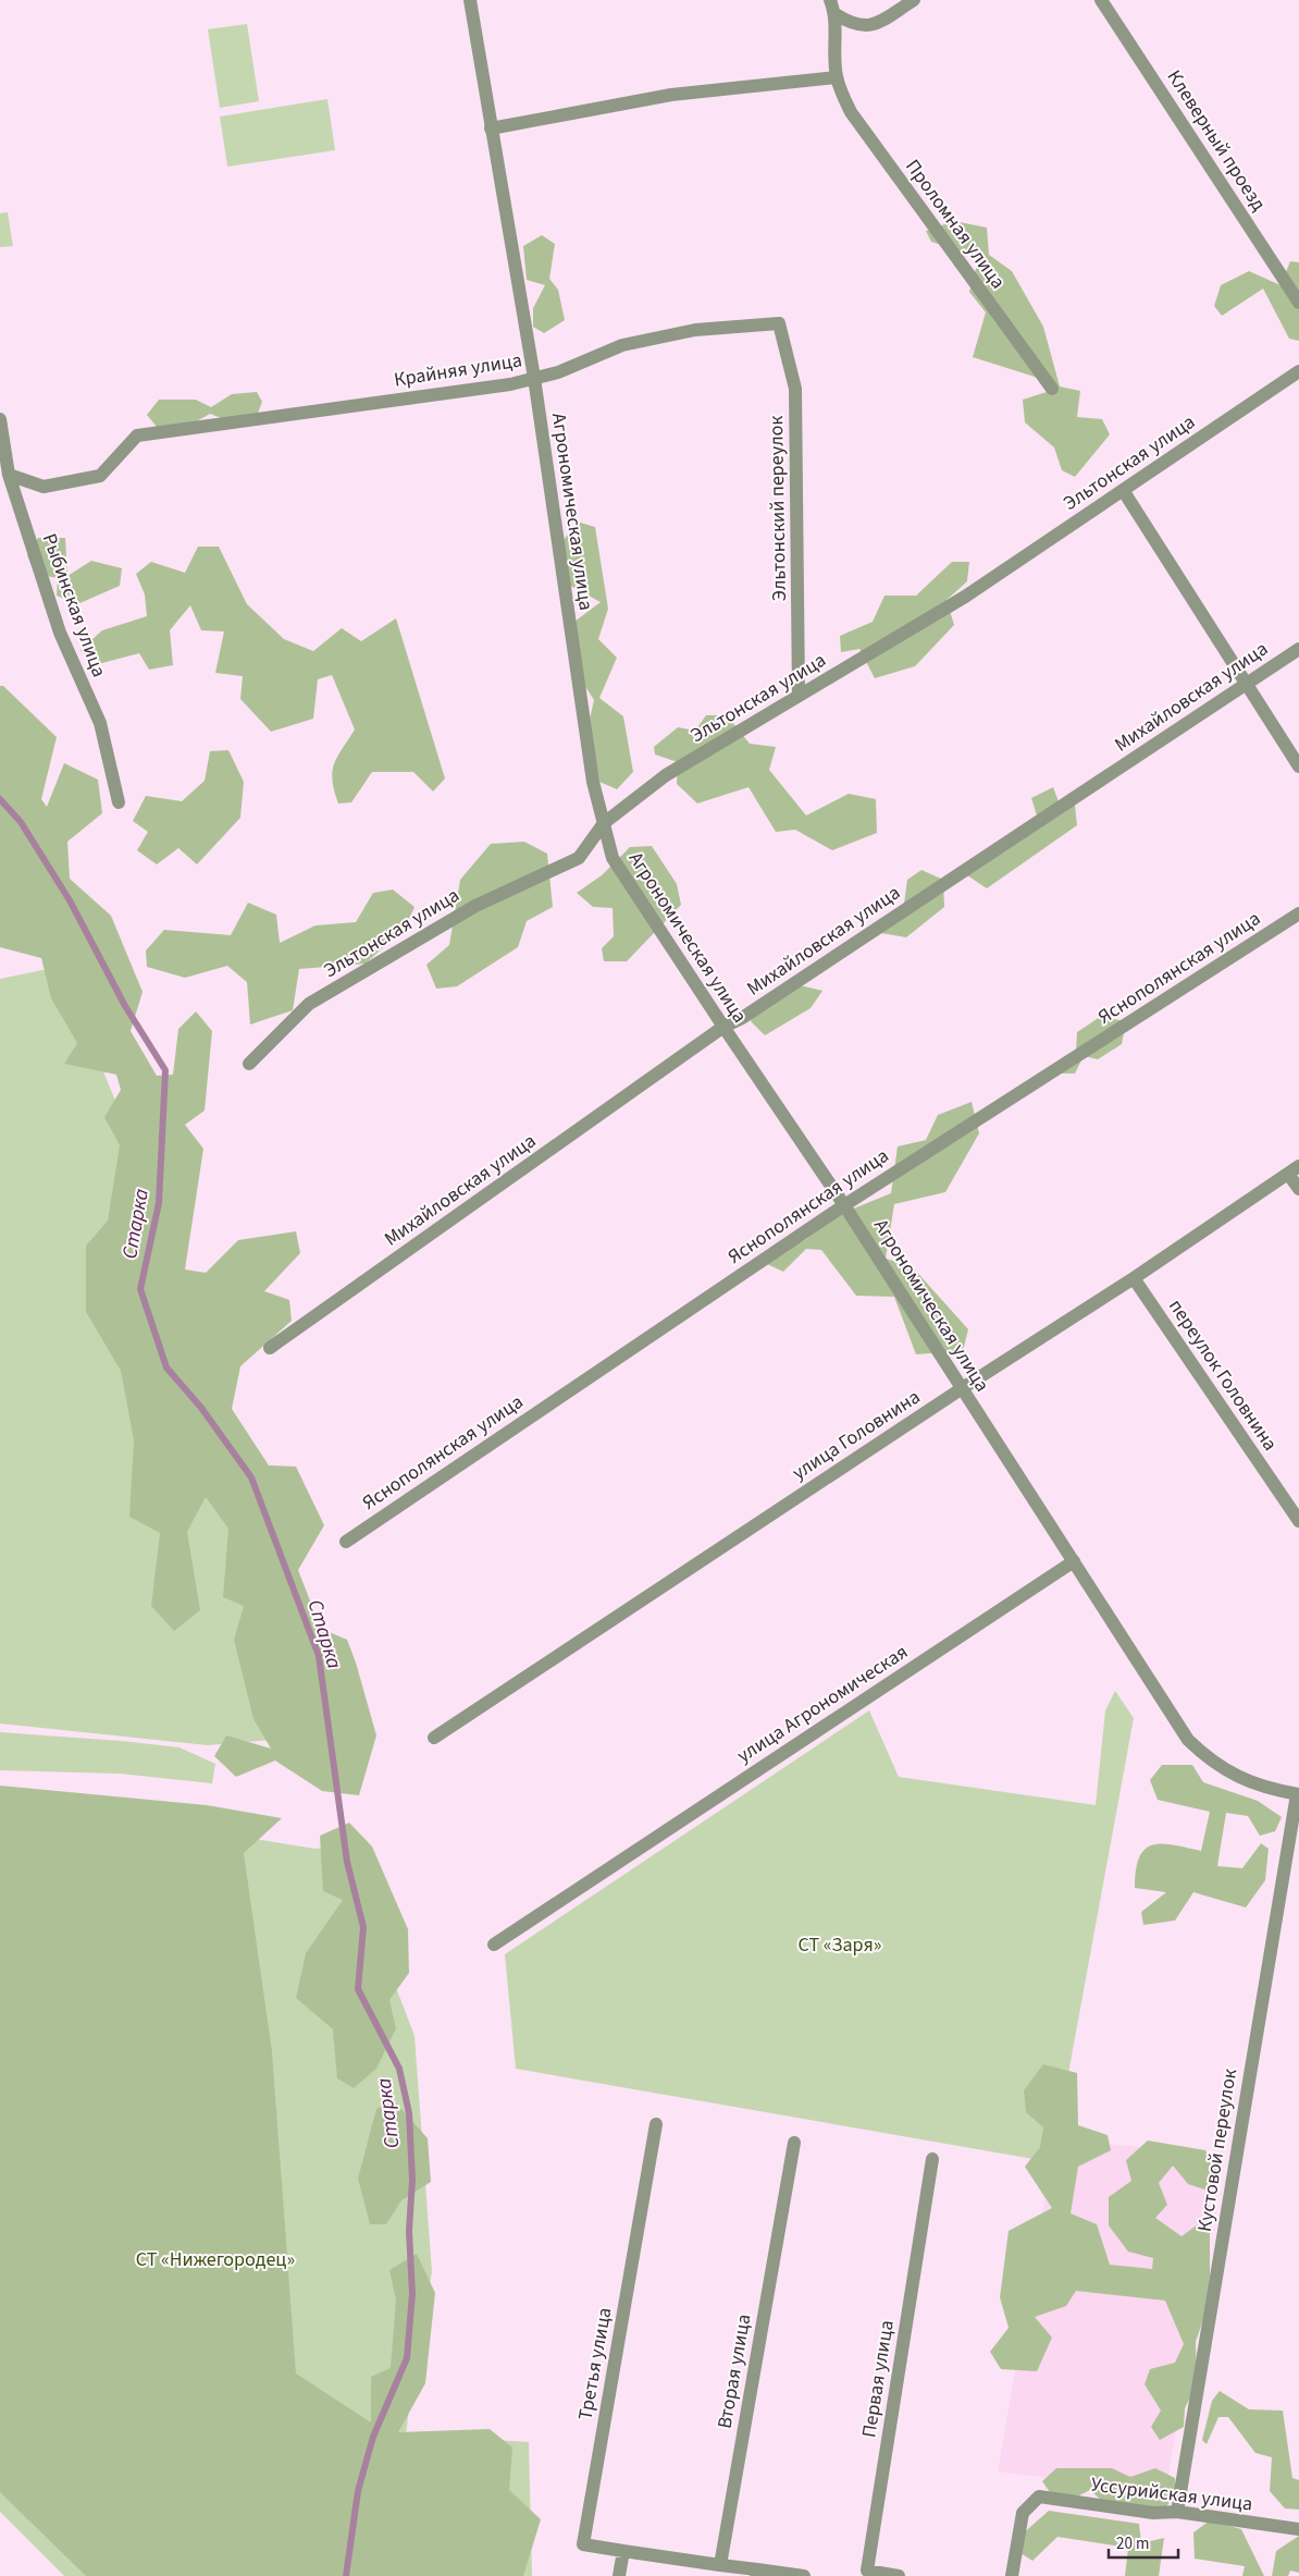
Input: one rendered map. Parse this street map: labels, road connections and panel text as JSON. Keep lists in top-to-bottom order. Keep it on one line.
{"streets":{"street":["Клеверный проезд","Проломная улица","Крайняя улица","Эльтонская улица","Эльтонский переулок","Агрономическая улица","Рыбинская улица","Михайловская улица","Яснополянская улица","переулок Головнина","улица Головнина","улица Агрономическая","Кустовой переулок","Третья улица","Вторая улица","Первая улица","Уссурийская улица"]},"crossings":[["Крайняя улица","Эльтонский переулок"],["Крайняя улица","Агрономическая улица"],["Крайняя улица","Рыбинская улица"],["Эльтонская улица","Эльтонский переулок"],["Эльтонская улица","Агрономическая улица"],["Агрономическая улица","Михайловская улица"],["Агрономическая улица","Яснополянская улица"],["Агрономическая улица","улица Головнина"],["Агрономическая улица","улица Агрономическая"],["Агрономическая улица","Кустовой переулок"],["переулок Головнина","улица Головнина"],["Кустовой переулок","Уссурийская улица"]],"water":["Старка"],"parks":["СТ «Заря»","СТ «Нижегородец»"],"scale_bar":"20 m"}
